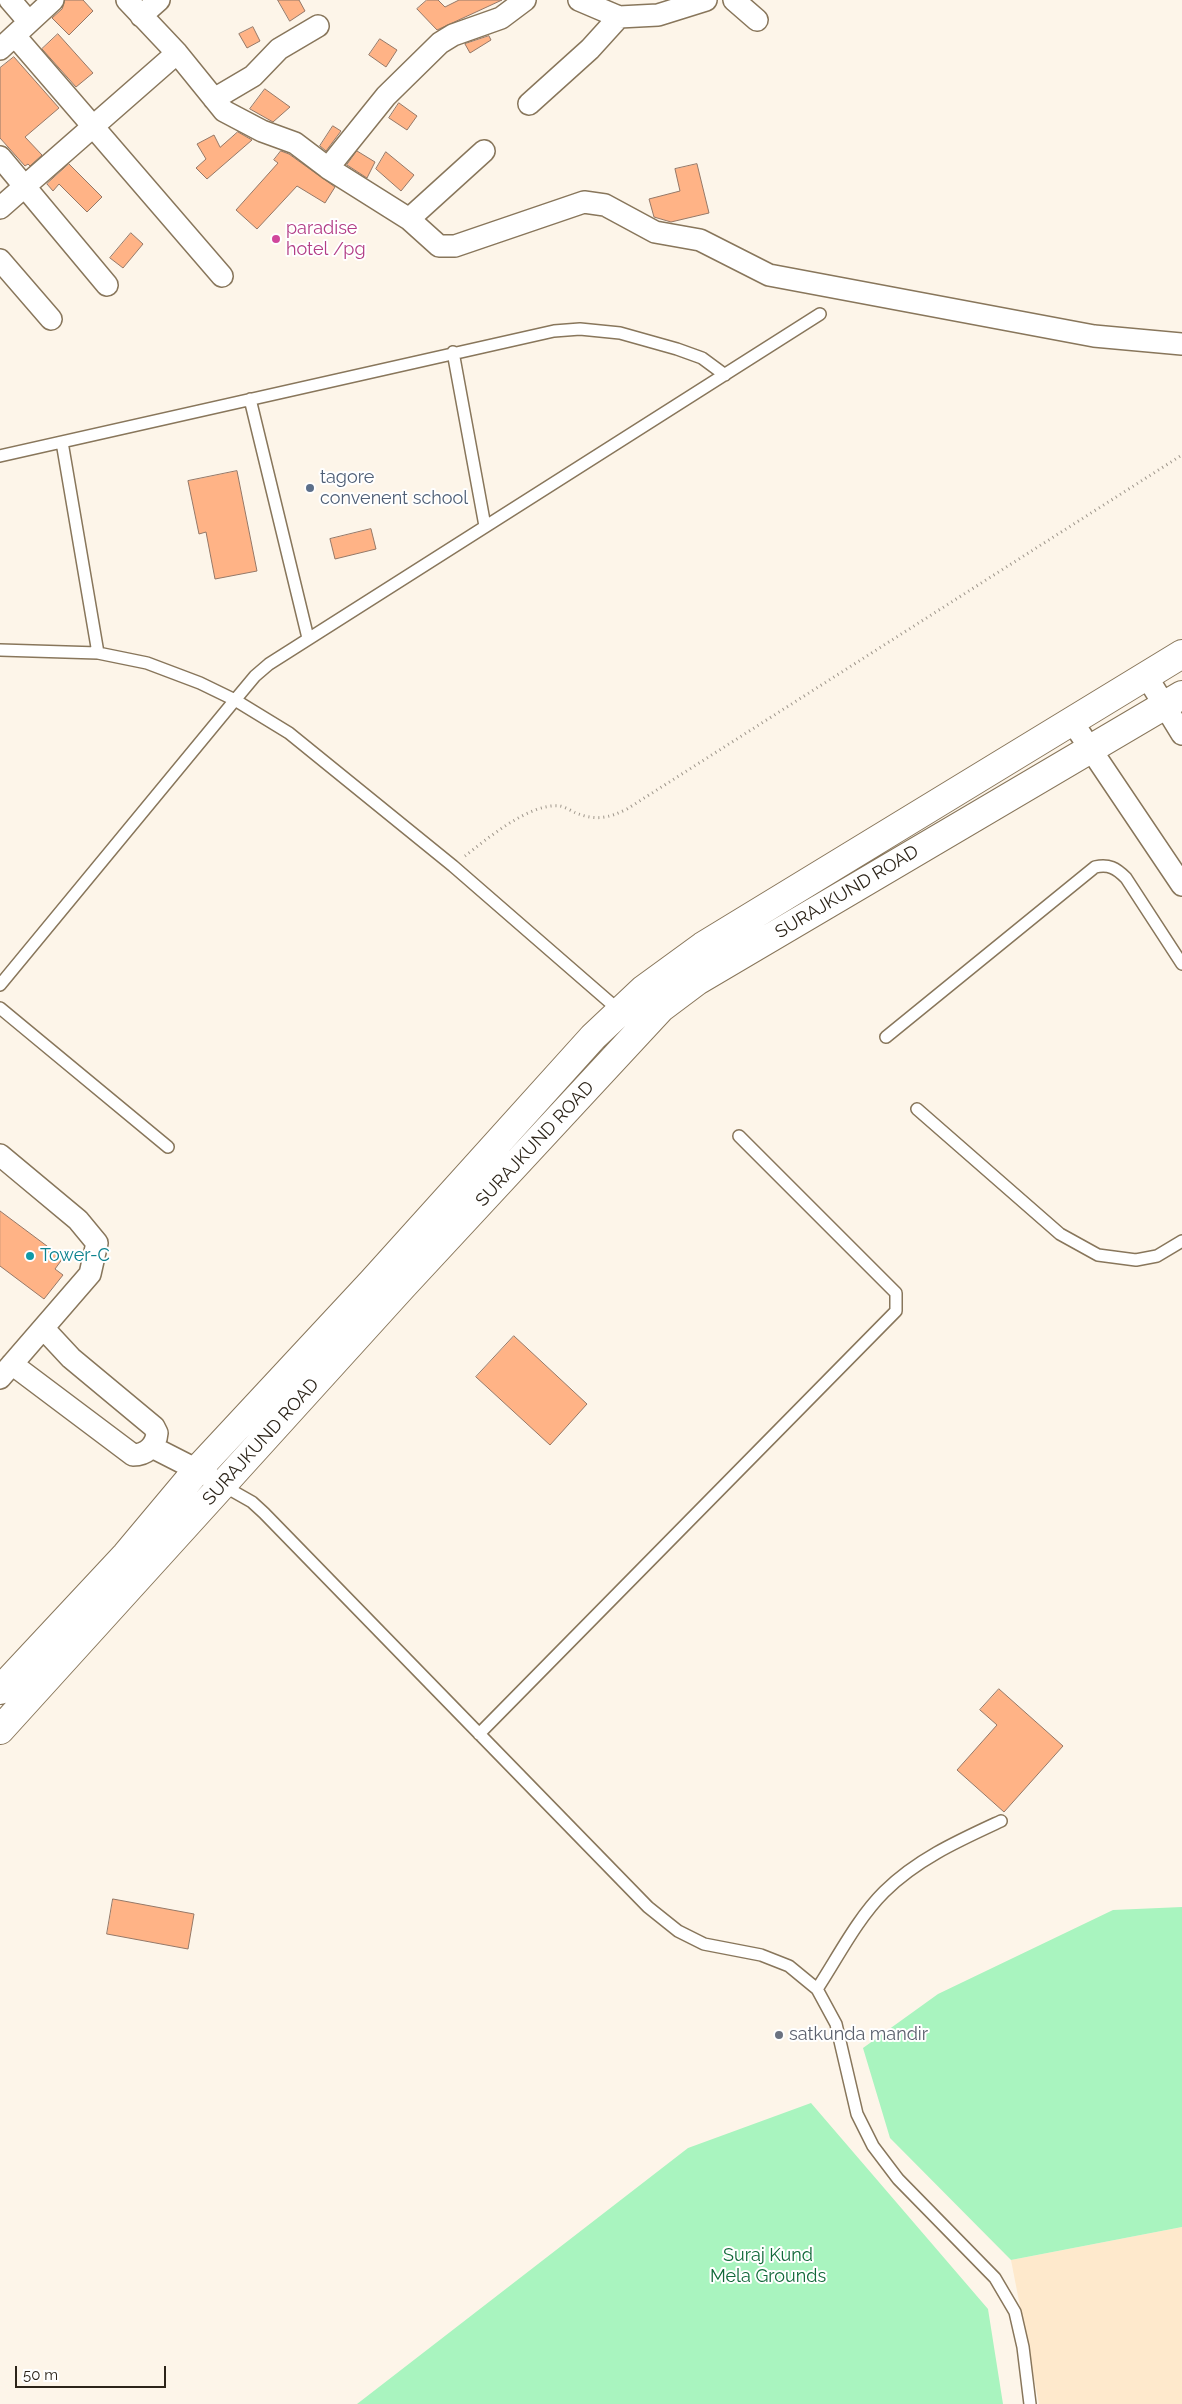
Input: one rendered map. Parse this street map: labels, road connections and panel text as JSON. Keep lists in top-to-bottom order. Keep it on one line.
{"streets":{"main road":["SURAJKUND ROAD"]},"parks":["Suraj Kund Mela Grounds"],"places":["paradise hotel /pg","tagore convenent school","Tower-C","satkunda mandir"],"scale_bar":"50 m"}
